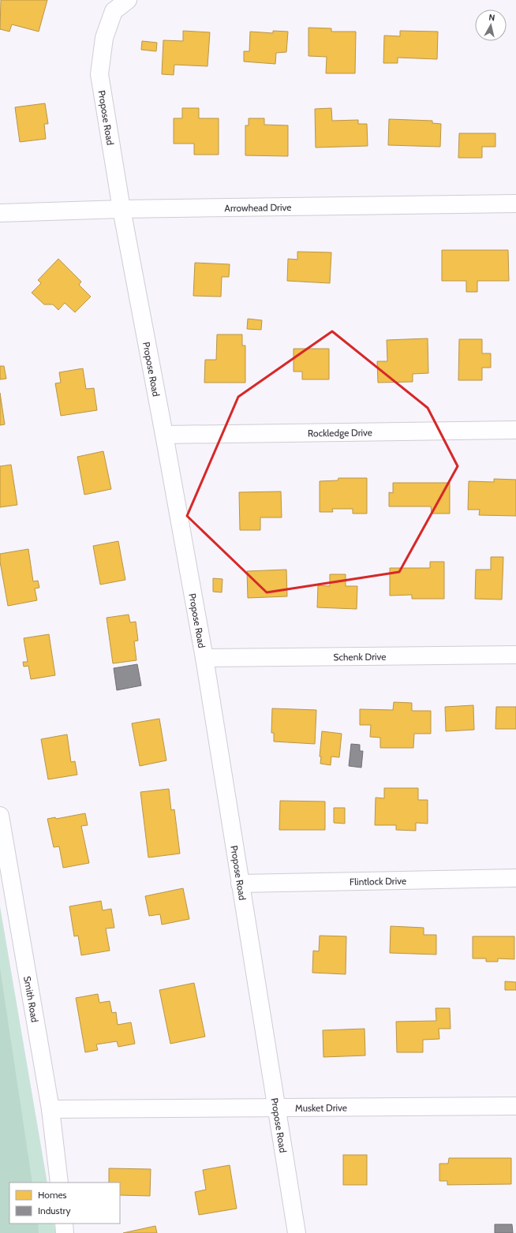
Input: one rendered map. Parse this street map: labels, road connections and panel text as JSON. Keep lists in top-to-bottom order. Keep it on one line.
{"streets":{"street":["Propose Road","Arrowhead Drive","Rockledge Drive","Schenk Drive","Flintlock Drive","Smith Road","Musket Drive"]},"crossings":[["Propose Road","Arrowhead Drive"],["Propose Road","Rockledge Drive"],["Propose Road","Schenk Drive"],["Propose Road","Flintlock Drive"],["Propose Road","Musket Drive"],["Smith Road","Musket Drive"]],"legend":["Homes","Industry"],"north":"top"}
